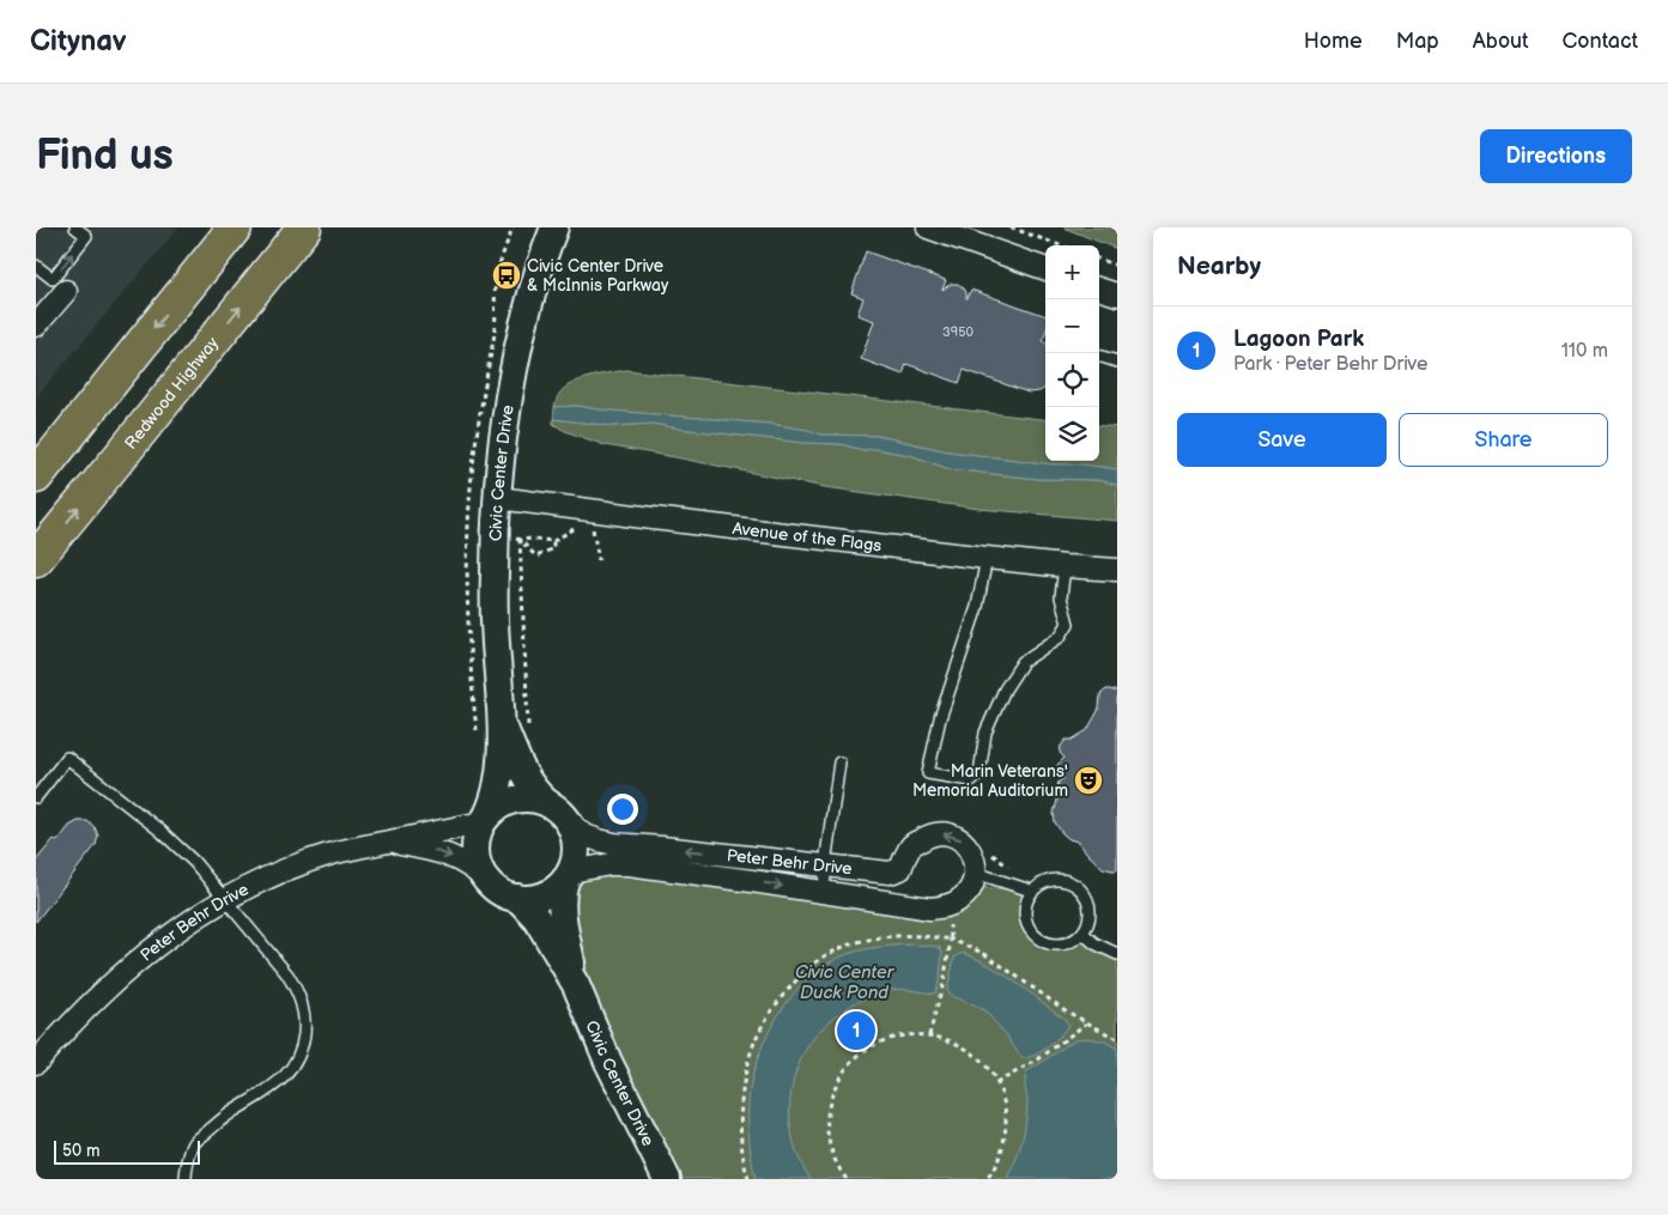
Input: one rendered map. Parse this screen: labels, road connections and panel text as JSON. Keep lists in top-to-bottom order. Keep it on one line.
{"streets":{"highway":["Redwood Highway"],"street":["Civic Center Drive","Avenue of the Flags","Peter Behr Drive"]},"crossings":[["Civic Center Drive","Avenue of the Flags"],["Civic Center Drive","Peter Behr Drive"]],"water":["Civic Center Duck Pond"],"places":{"bus stop":["Civic Center Drive & McInnis Parkway"],"theatre":["Marin Veterans' Memorial Auditorium"]},"house_numbers":["3950"],"scale_bar":"50 m","page":{"header":"Citynav","nav":["Home","Map","About","Contact"],"buttons":["Directions",["Save","Share"]],"title":"Find us","heading":"Nearby","map_buttons":["+","−"],"list":[{"mark":"1","name":"Lagoon Park","note":"Park · Peter Behr Drive","value":"110 m"}],"pins":"1","scale":"50 m"}}
